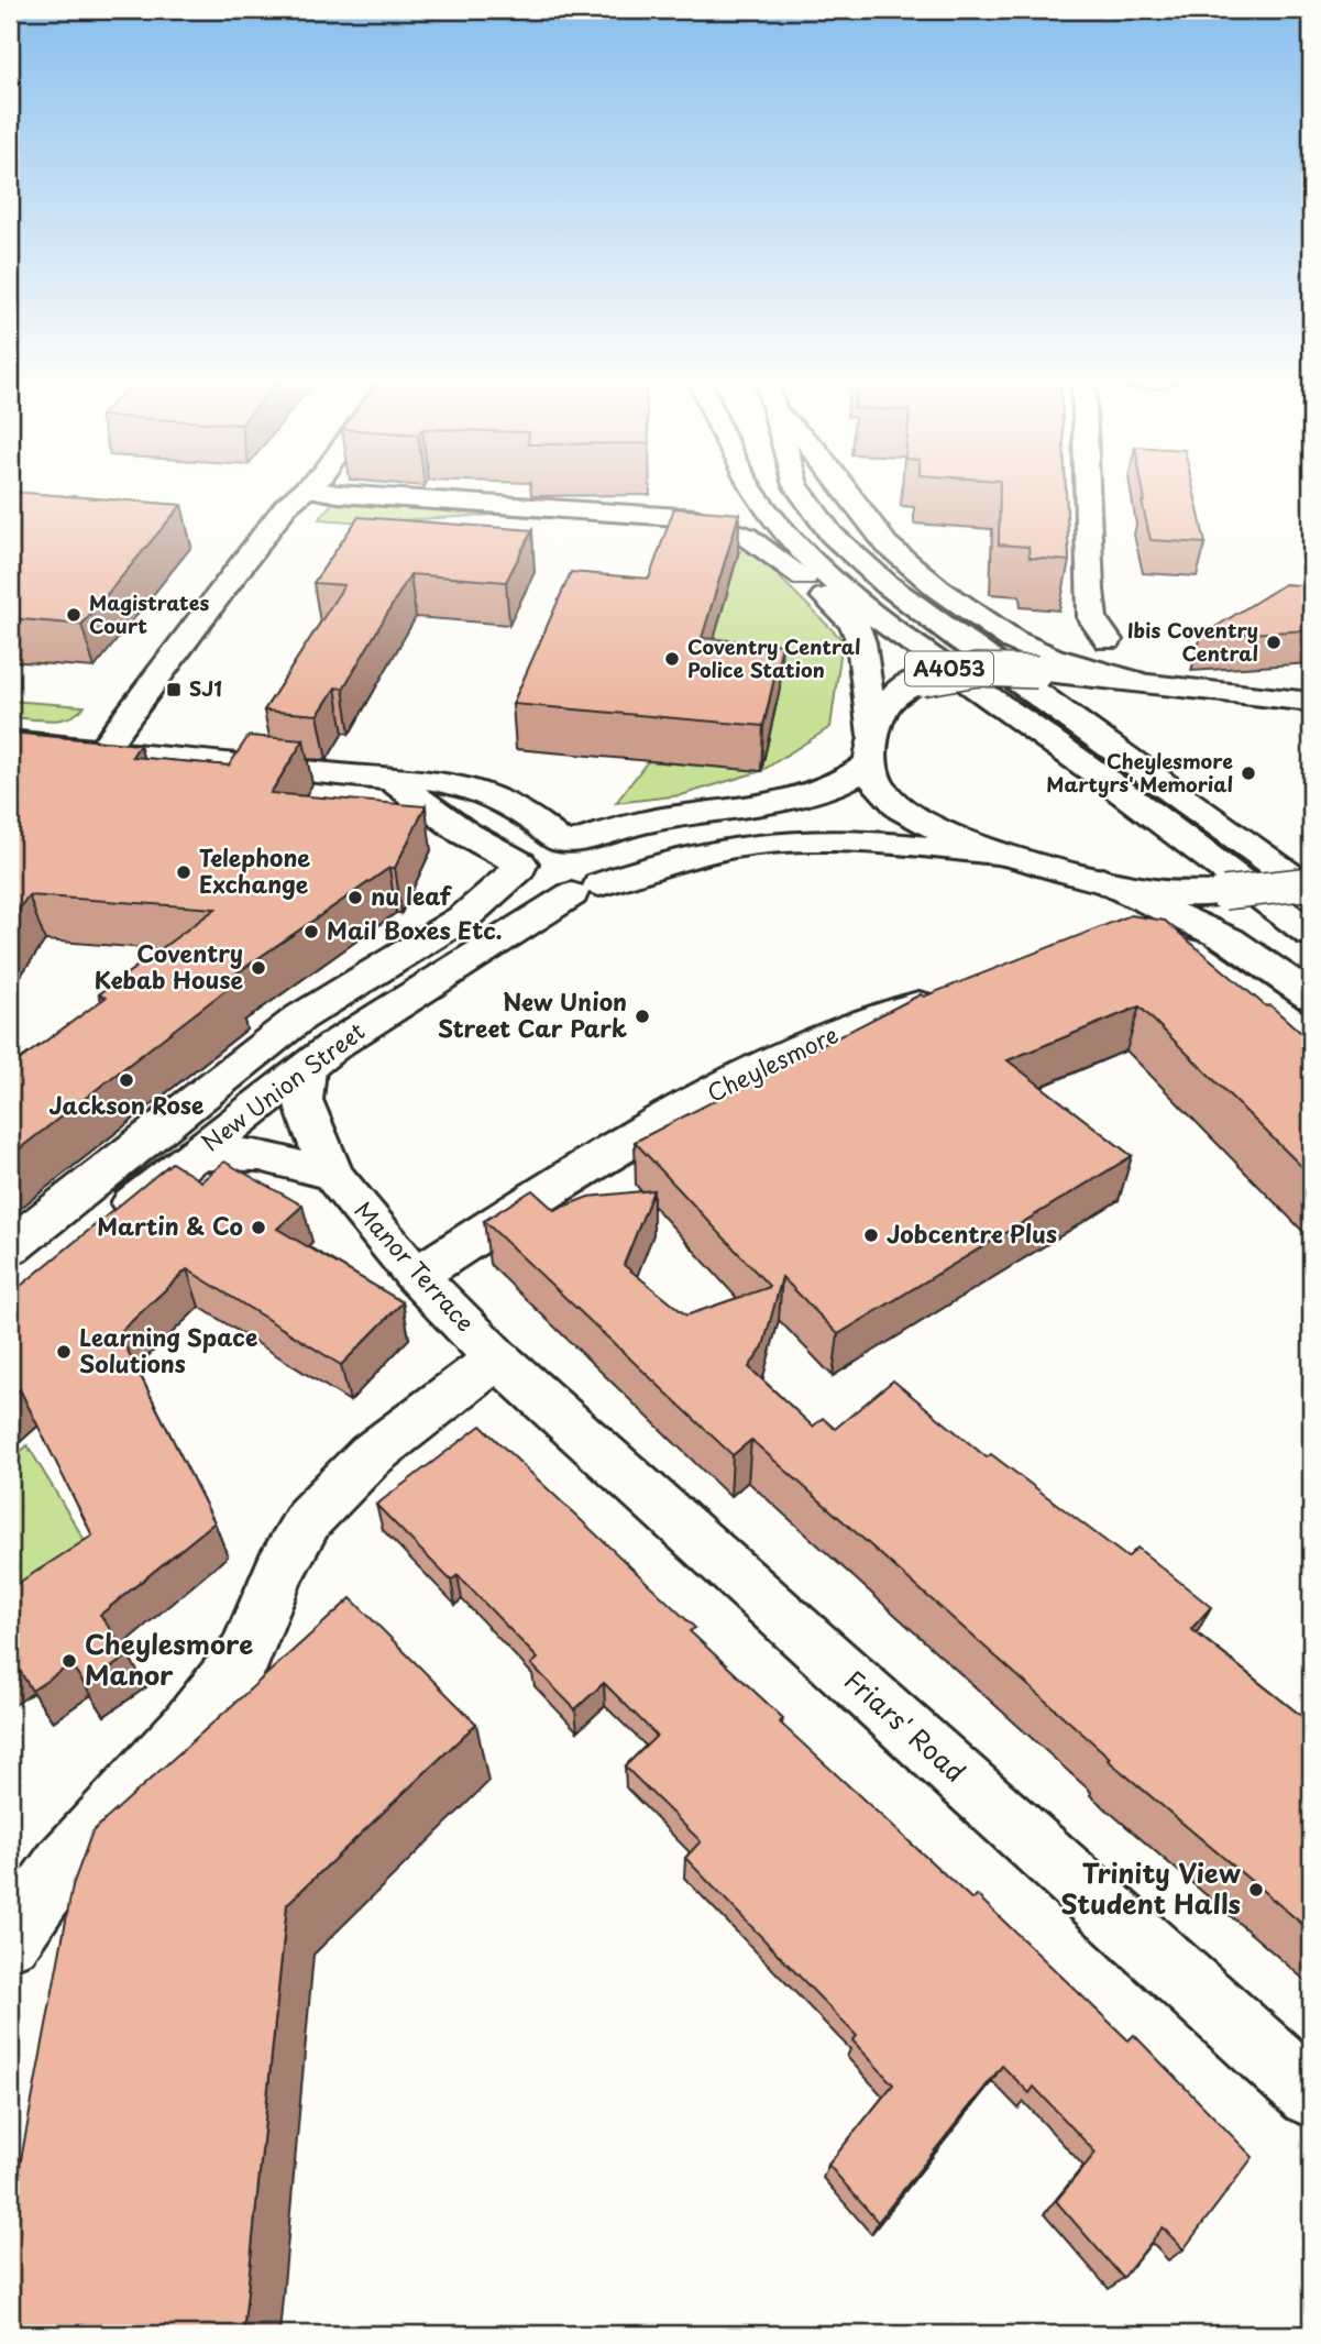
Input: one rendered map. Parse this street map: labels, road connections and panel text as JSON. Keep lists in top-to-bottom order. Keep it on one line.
{"streets":{"main road":["A4053","Cheylesmore","New Union Street","Manor Terrace","Friars' Road"]},"crossings":[["Cheylesmore","Manor Terrace"],["New Union Street","Manor Terrace"],["Manor Terrace","Friars' Road"]],"places":{"other":["Magistrates Court","Ibis Coventry Central","Coventry Central Police Station","Cheylesmore Martyrs' Memorial","Telephone Exchange","nu leaf","Mail Boxes Etc.","Coventry Kebab House","New Union Street Car Park","Jackson Rose","Martin & Co","Jobcentre Plus","Learning Space Solutions","Cheylesmore Manor","Trinity View Student Halls"],"transit":["SJ1"]}}
